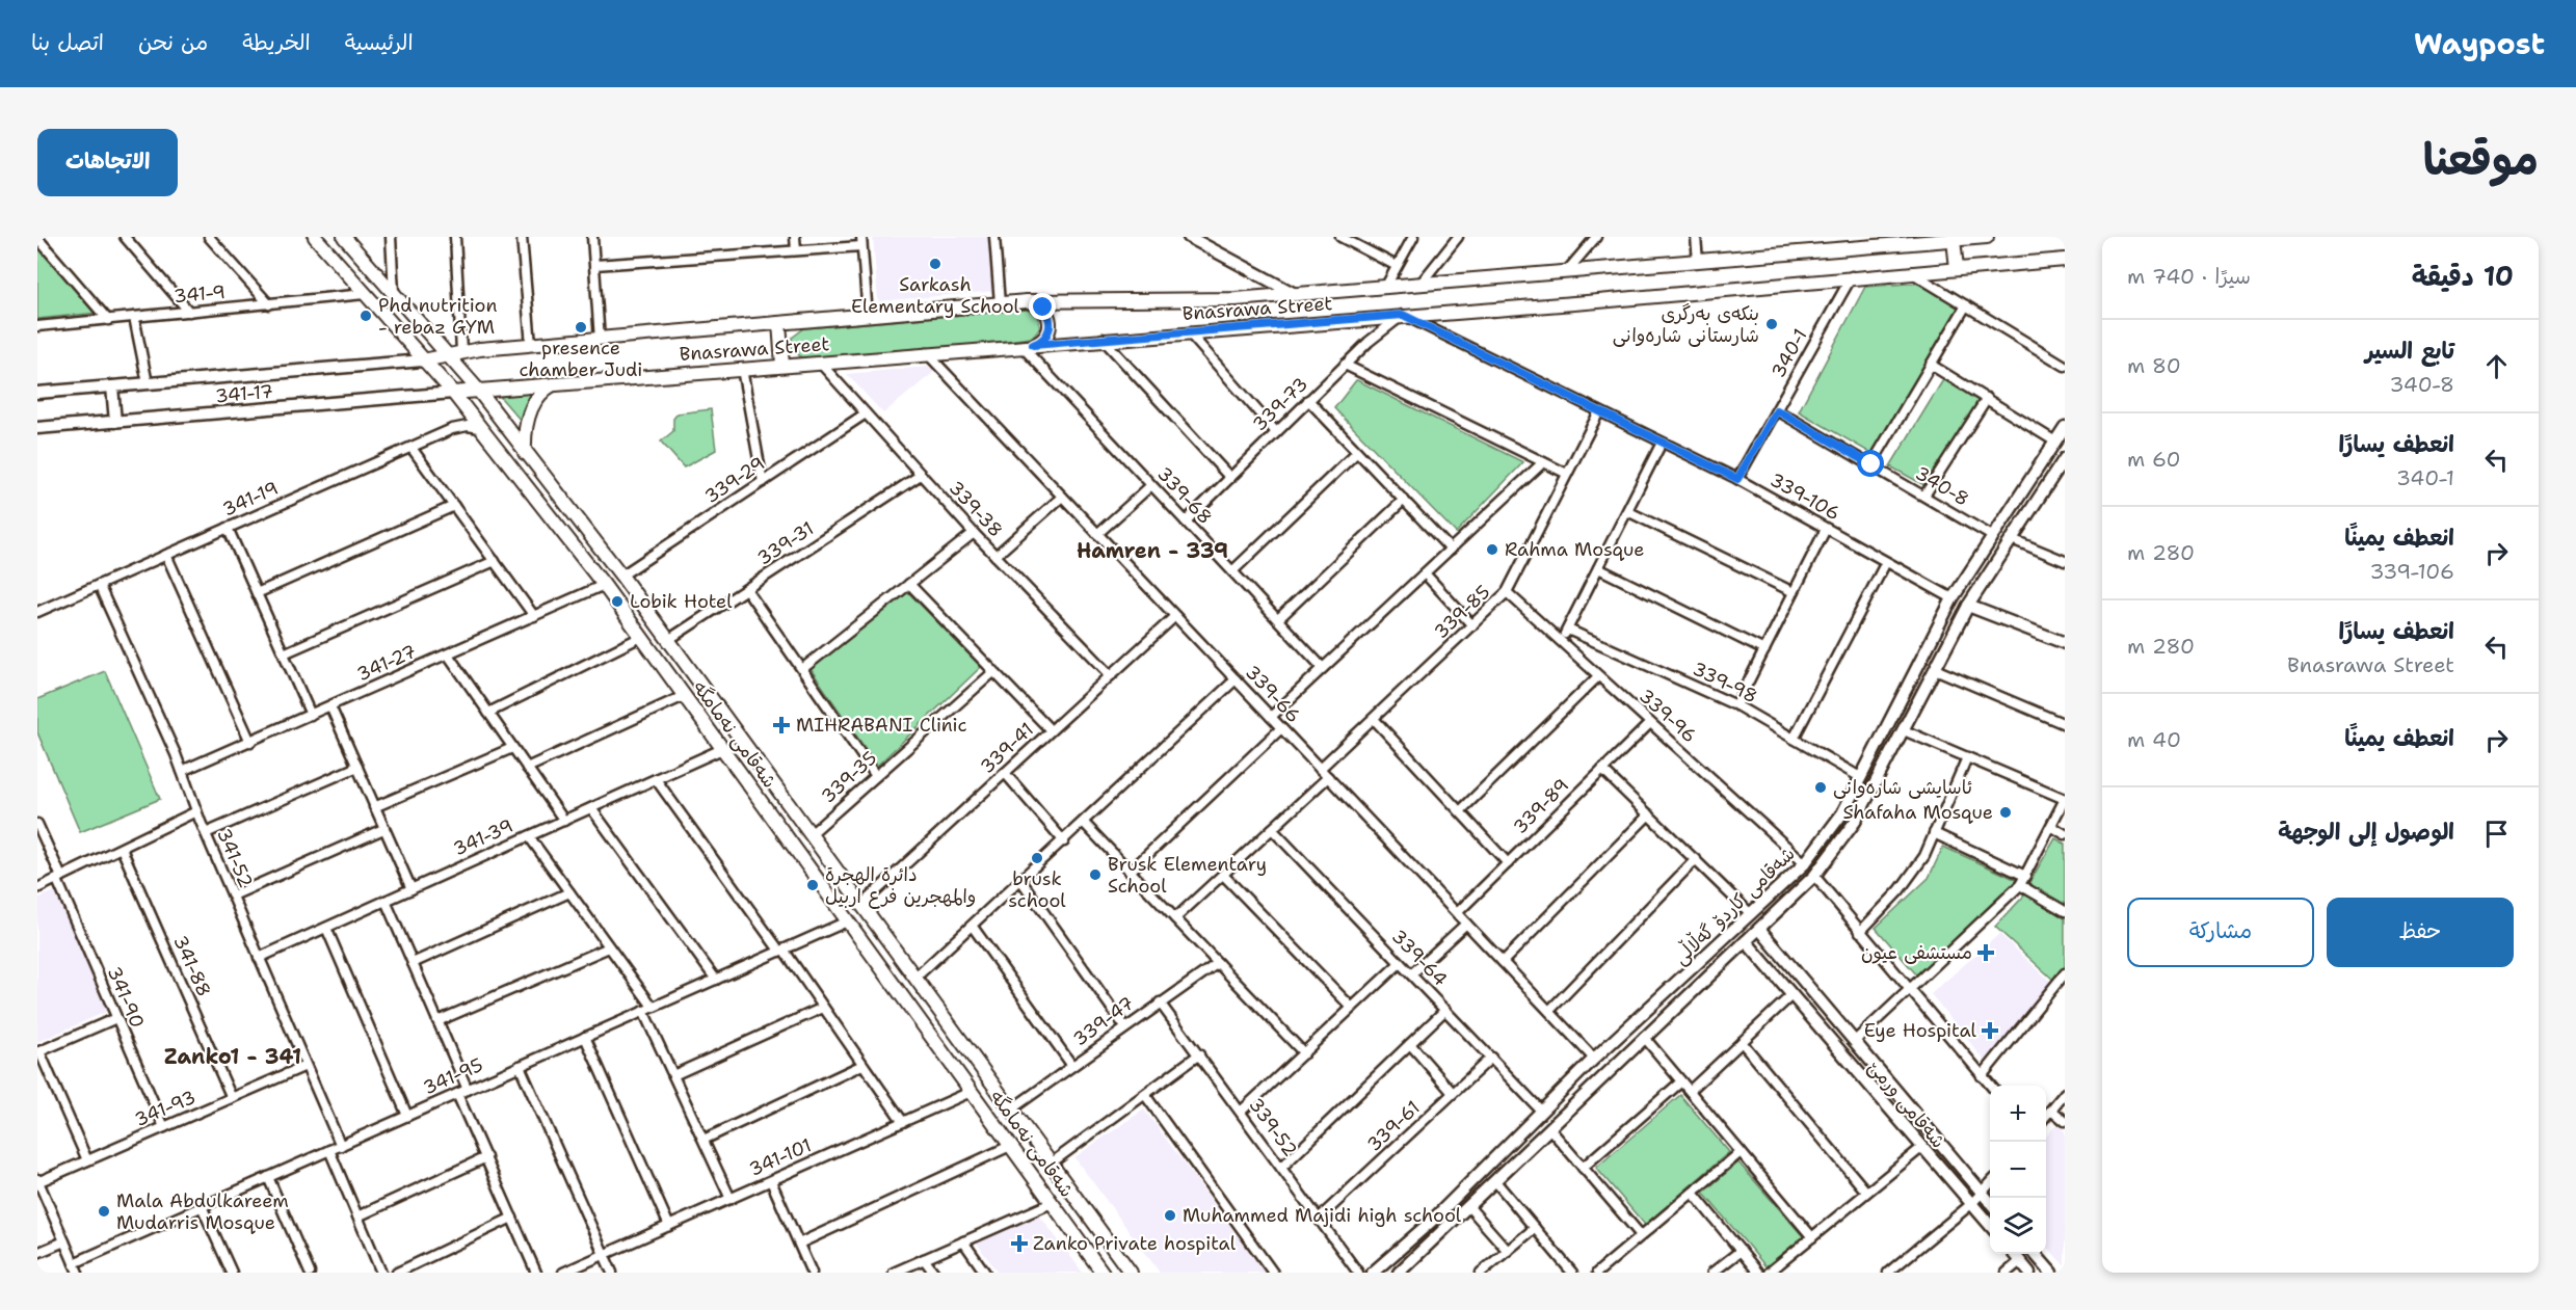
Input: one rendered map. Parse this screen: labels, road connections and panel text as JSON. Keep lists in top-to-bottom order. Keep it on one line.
{"streets":{"main road":["Bnasrawa Street","شەقامی نەمامگە"],"street":["341-9","340-1","341-17","339-73","339-29","340-8","339-68","339-106","341-19","339-38","339-31","339-85","341-27","339-98","339-66","339-96","339-41","339-35","339-89","341-39","341-52","شەقامی کاردۆ گەڵاڵی","339-64","341-88","341-90","339-47","341-95","شەقامی ورمێ","341-93","339-61","339-52","341-101"]},"crossings":[["341-9","شەقامی نەمامگە"],["Bnasrawa Street","340-1"],["Bnasrawa Street","341-17"],["Bnasrawa Street","339-73"],["Bnasrawa Street","339-68"],["Bnasrawa Street","339-106"],["Bnasrawa Street","339-38"],["Bnasrawa Street","339-66"],["Bnasrawa Street","شەقامی نەمامگە"],["340-1","340-8"],["340-1","339-106"],["341-17","شەقامی نەمامگە"],["339-73","339-68"],["339-73","339-106"],["339-29","339-38"],["339-29","شەقامی نەمامگە"],["340-8","شەقامی کاردۆ گەڵاڵی"],["339-106","339-85"],["339-106","شەقامی کاردۆ گەڵاڵی"],["341-19","شەقامی نەمامگە"],["341-19","341-52"],["339-38","339-31"],["339-38","339-41"],["339-31","شەقامی نەمامگە"],["339-85","339-66"],["339-85","339-96"],["341-27","شەقامی نەمامگە"],["341-27","341-52"],["339-98","شەقامی کاردۆ گەڵاڵی"],["339-66","339-41"],["339-66","339-89"],["339-66","شەقامی کاردۆ گەڵاڵی"],["339-96","339-89"],["339-96","شەقامی کاردۆ گەڵاڵی"],["شەقامی نەمامگە","339-41"],["شەقامی نەمامگە","339-35"],["شەقامی نەمامگە","341-39"],["شەقامی نەمامگە","339-47"],["شەقامی نەمامگە","341-95"],["شەقامی نەمامگە","341-101"],["341-39","341-52"],["341-52","341-95"],["341-52","341-93"],["شەقامی کاردۆ گەڵاڵی","339-64"],["شەقامی کاردۆ گەڵاڵی","شەقامی ورمێ"],["339-64","339-61"],["341-88","341-93"],["341-90","341-93"],["339-47","339-52"],["339-61","339-52"]],"districts":["Hamren - 339","Zanko1 - 341"],"places":{"other":["Sarkash Elementary School","Phd nutrition - rebaz GYM","بنكەی بەرگری شارستانی شارەوانی","presence chamber Judi","Rahma Mosque","Lobik Hotel","ئاسایشی شارەوانی","Shafaha Mosque","brusk school","Brusk Elementary School","دائرة الهجرة والمهجرين فرع اربيل","Mala Abdulkareem Mudarris Mosque","Muhammed Majidi high school"],"health":["MIHRABANI Clinic","مستشفى عيون","Eye Hospital","Zanko Private hospital"]},"page":{"header":"Waypost","nav":["الرئيسية","الخريطة","من نحن","اتصل بنا"],"title":"موقعنا","buttons":["الاتجاهات",["حفظ","مشاركة"]],"heading":["10 دقيقة","سيرًا · 740 m"],"list":[["تابع السير","340-8","80 m"],["انعطف يسارًا","340-1","60 m"],["انعطف يمينًا","339-106","280 m"],["انعطف يسارًا","Bnasrawa Street","280 m"],["انعطف يمينًا","40 m"],"الوصول إلى الوجهة"],"map_buttons":["+","−"]}}
